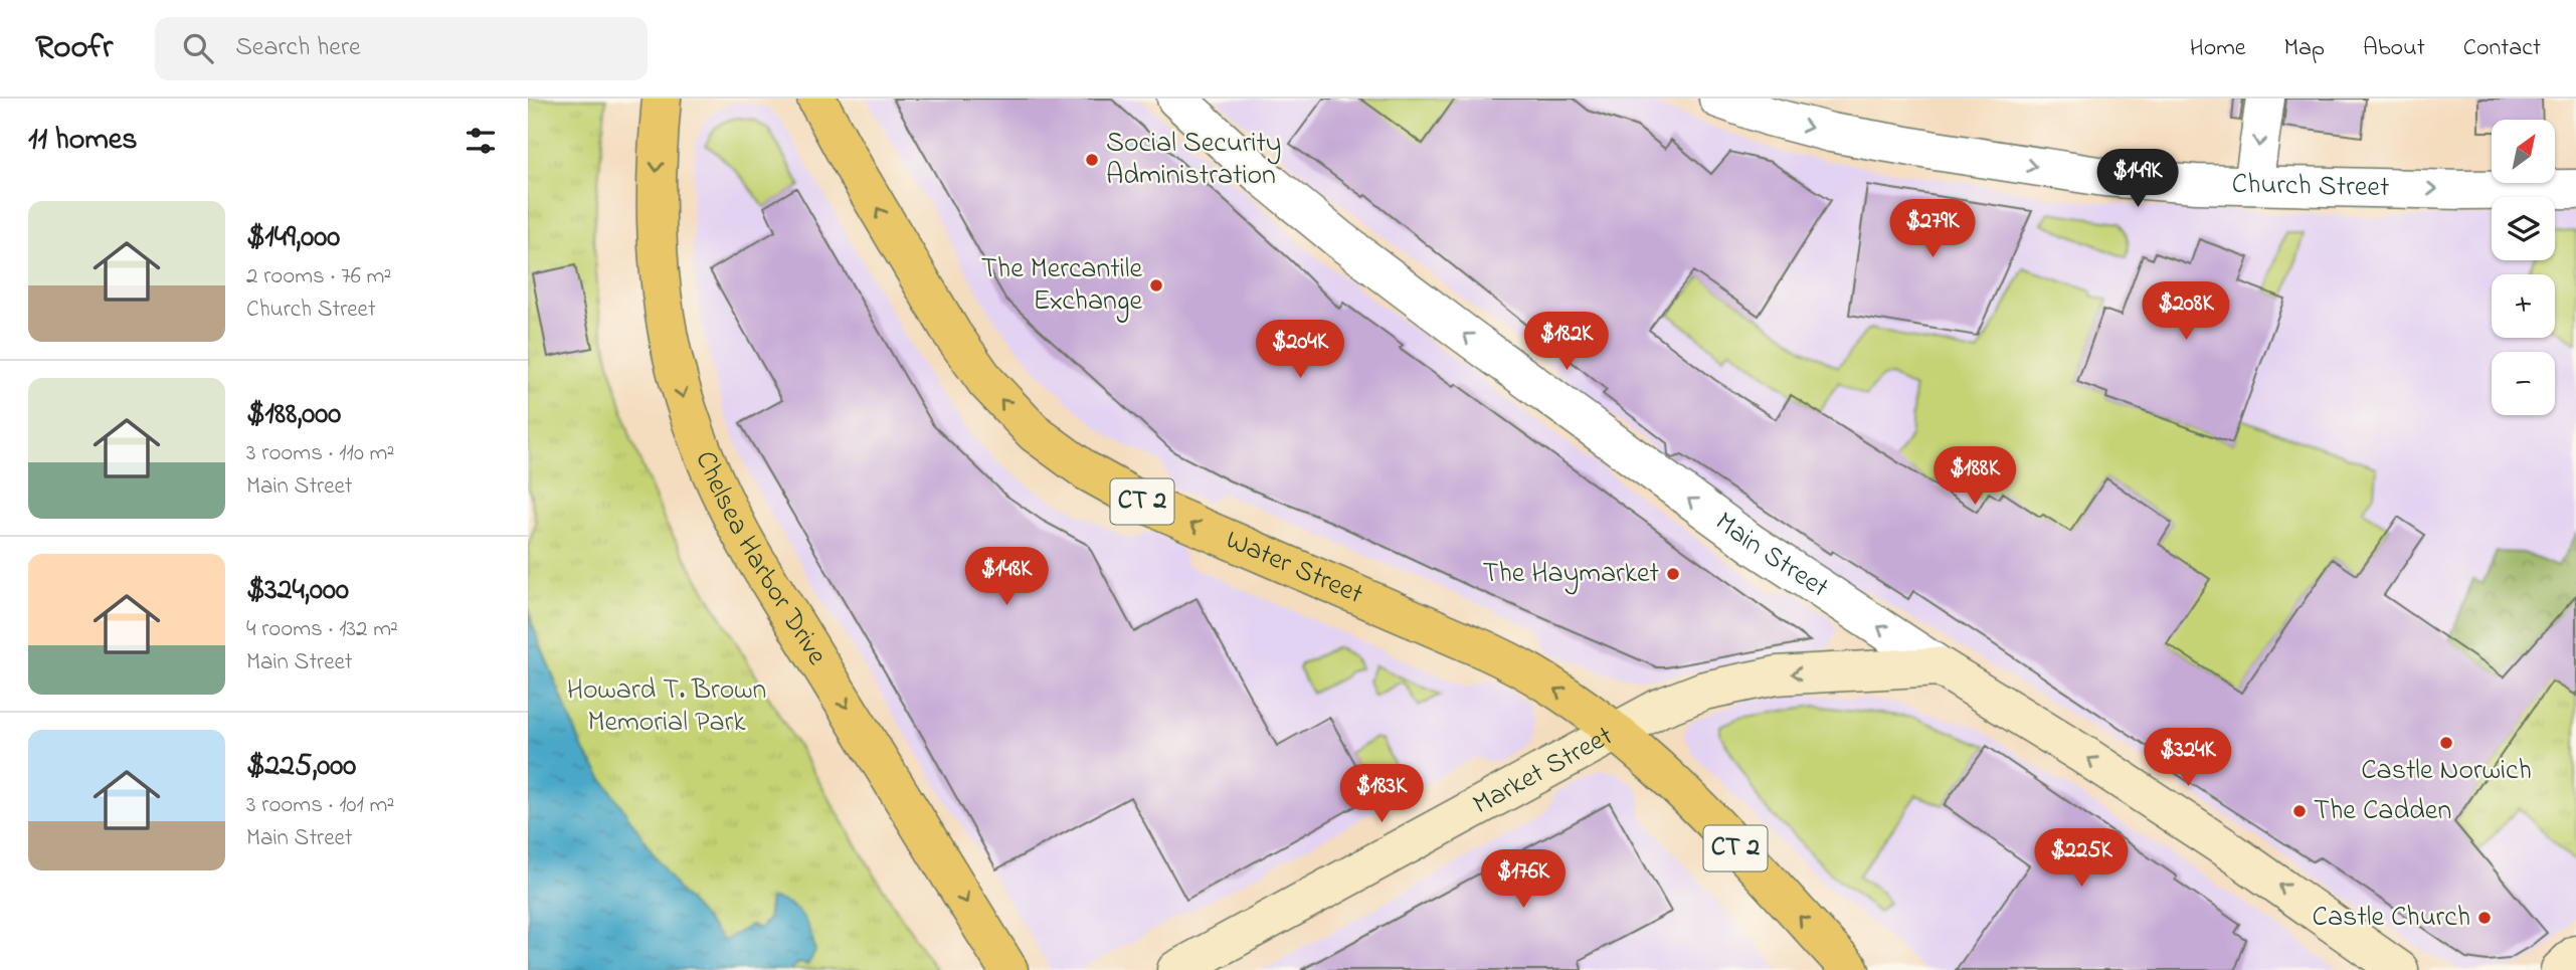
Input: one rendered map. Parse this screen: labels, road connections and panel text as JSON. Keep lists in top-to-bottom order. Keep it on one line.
{"streets":{"highway":["CT 2","Chelsea Harbor Drive","Water Street"],"main road":["Main Street","Market Street"],"street":["Church Street"]},"crossings":[["Main Street","Market Street"],["Water Street","Market Street"]],"one_way":["Church Street","Main Street","Chelsea Harbor Drive","Water Street","Market Street"],"parks":["Howard T. Brown Memorial Park"],"places":["Social Security Administration","The Mercantile Exchange","The Haymarket","Castle Norwich","The Cadden","Castle Church"],"north":"top right","page":{"header":"Roofr","search":"Search here","nav":["Home","Map","About","Contact"],"heading":"11 homes","map_buttons":["+","−"],"price":["$149K","$279K","$208K","$182K","$204K","$188K","$148K","$324K","$183K","$225K","$176K"],"list":[{"name":"$149,000","note":"2 rooms · 76 m² · Church Street"},{"name":"$188,000","note":"3 rooms · 110 m² · Main Street"},{"name":"$324,000","note":"4 rooms · 132 m² · Main Street"},{"name":"$225,000","note":"3 rooms · 101 m² · Main Street"}]}}
